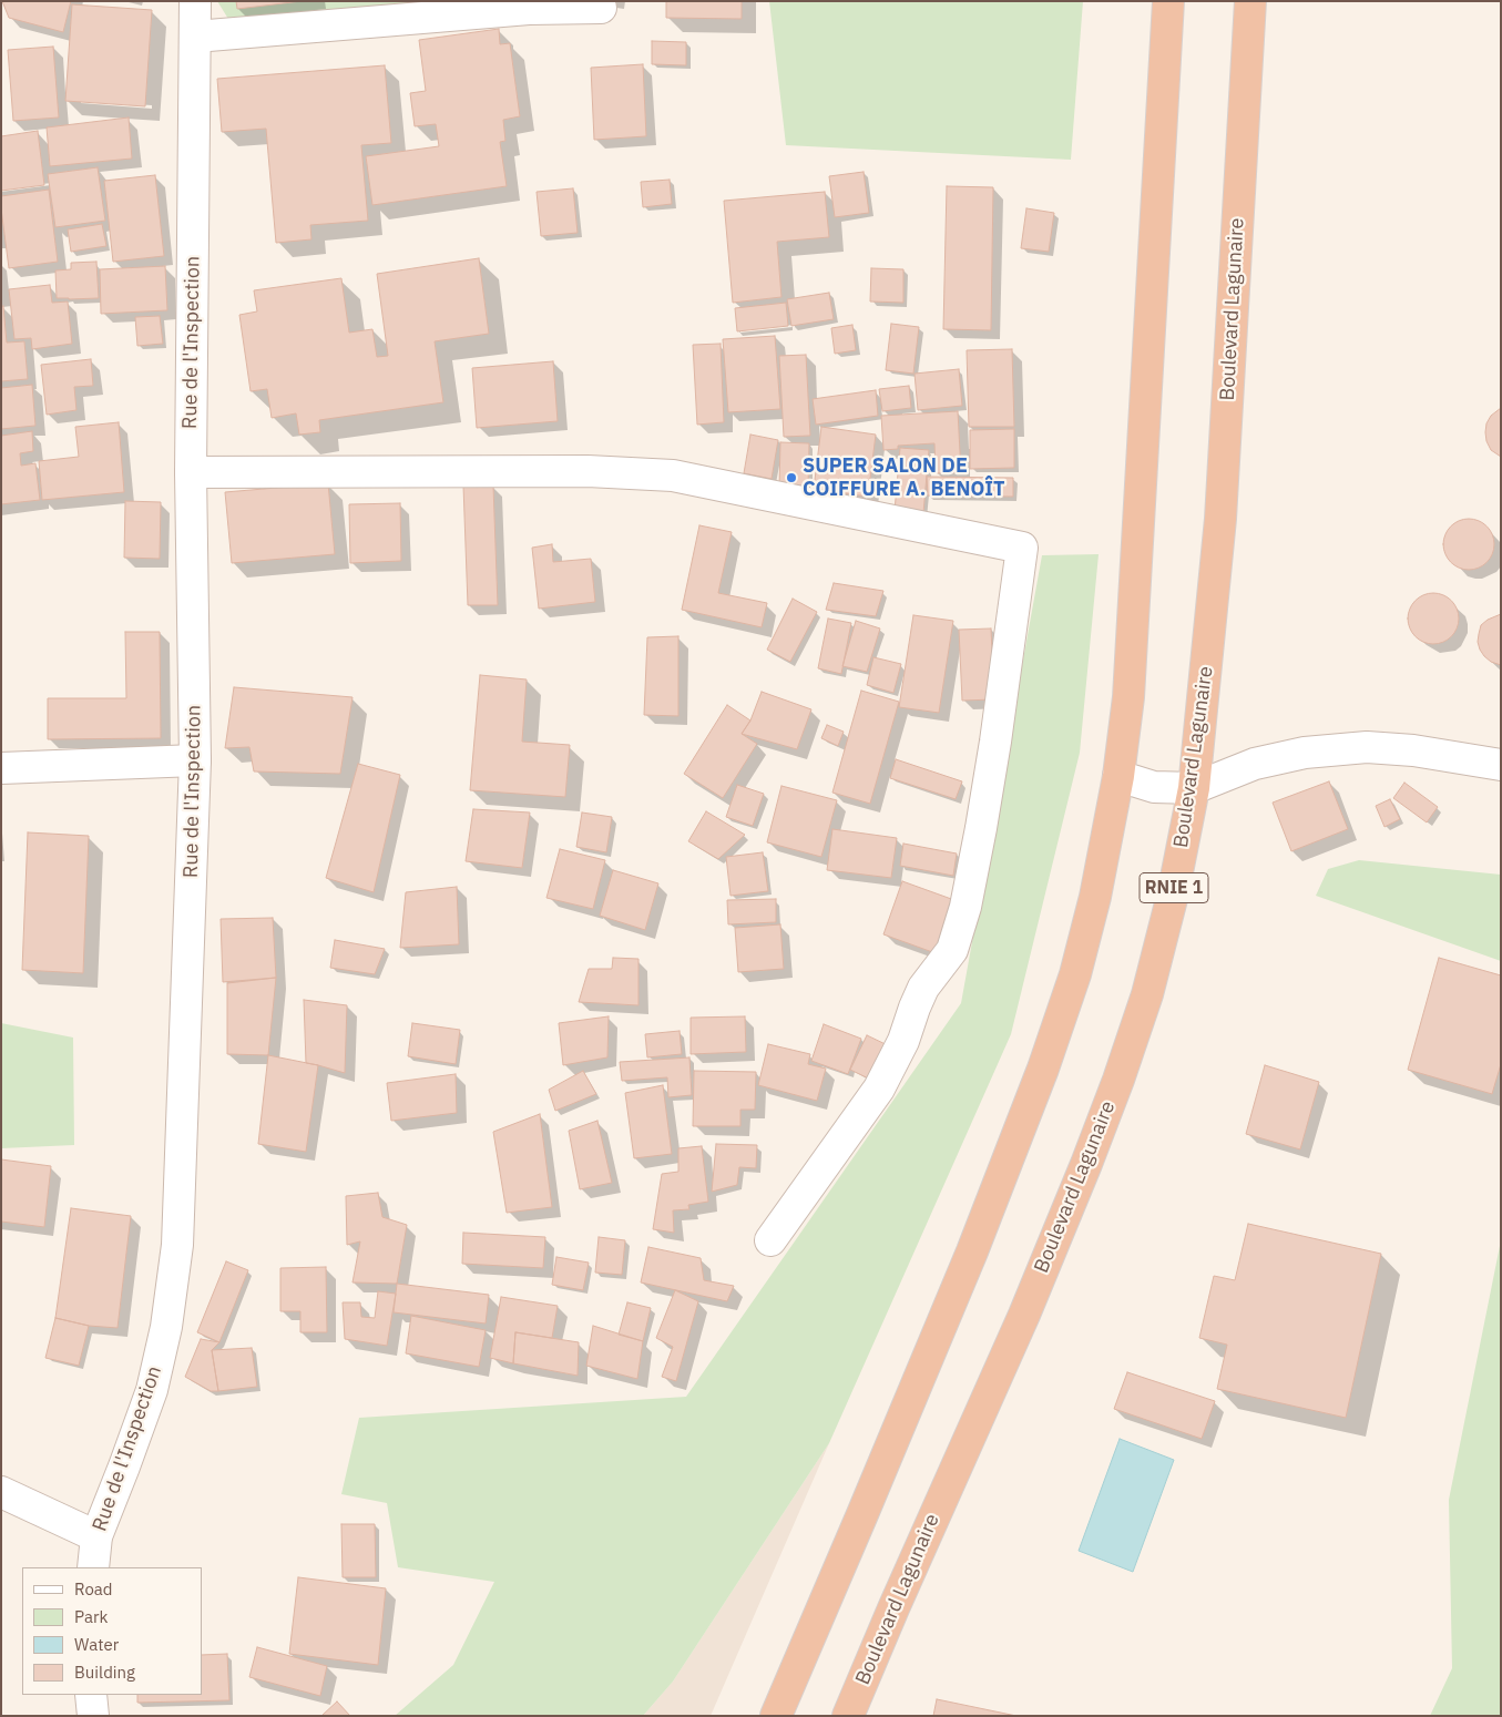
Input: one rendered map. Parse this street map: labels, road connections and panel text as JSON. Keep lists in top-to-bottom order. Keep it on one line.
{"streets":{"highway":["Boulevard Lagunaire","RNIE 1"],"street":["Rue de l'Inspection"]},"places":["SUPER SALON DE COIFFURE A. BENOÎT"],"legend":["Road","Park","Water","Building"]}
